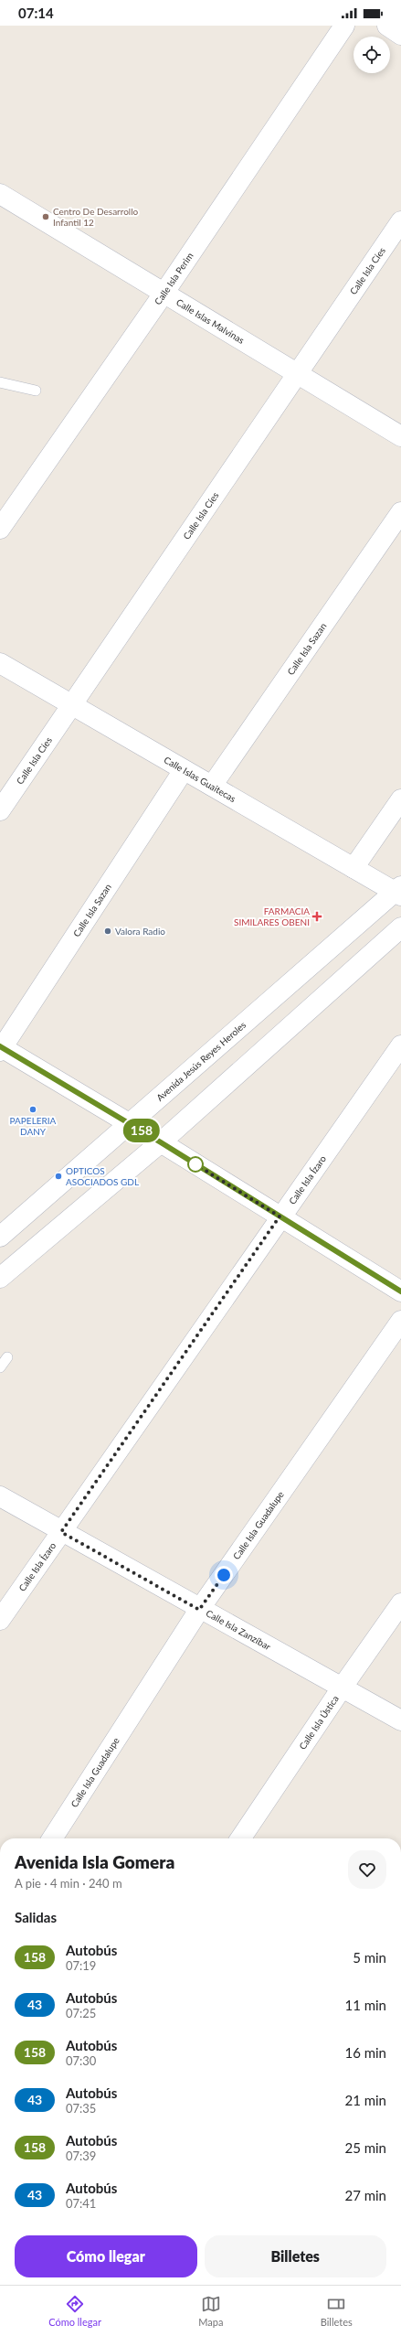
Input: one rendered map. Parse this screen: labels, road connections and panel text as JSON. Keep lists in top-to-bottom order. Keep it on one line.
{"streets":{"street":["Calle Isla Cíes","Calle Isla Perim","Calle Islas Malvinas","Calle Isla Sazan","Calle Islas Guaitecas","Avenida Jesús Reyes Heroles","Calle Isla Ízaro","Calle Isla Guadalupe","Calle Isla Zanzíbar","Calle Isla Ústica"]},"crossings":[["Calle Isla Cíes","Calle Islas Malvinas"],["Calle Isla Cíes","Calle Islas Guaitecas"],["Calle Isla Perim","Calle Islas Malvinas"],["Calle Isla Sazan","Calle Islas Guaitecas"],["Calle Islas Guaitecas","Avenida Jesús Reyes Heroles"],["Calle Isla Ízaro","Calle Isla Zanzíbar"],["Calle Isla Guadalupe","Calle Isla Zanzíbar"],["Calle Isla Zanzíbar","Calle Isla Ústica"]],"places":{"other":["Centro De Desarrollo Infantil 12","Valora Radio","PAPELERIA DANY","OPTICOS ASOCIADOS GDL"],"health":["FARMACIA SIMILARES OBENI"]},"lines":["bus line 158"],"page":{"status":"07:14","on_map":"158","heading":[["Avenida Isla Gomera","A pie · 4 min · 240 m"],"Salidas"],"list":[{"mark":"158","name":"Autobús","note":"07:19","value":"5 min"},{"mark":"43","name":"Autobús","note":"07:25","value":"11 min"},{"mark":"158","name":"Autobús","note":"07:30","value":"16 min"},{"mark":"43","name":"Autobús","note":"07:35","value":"21 min"},{"mark":"158","name":"Autobús","note":"07:39","value":"25 min"},{"mark":"43","name":"Autobús","note":"07:41","value":"27 min"}],"buttons":["Cómo llegar","Billetes"],"tabs":["Cómo llegar","Mapa","Billetes"]}}
